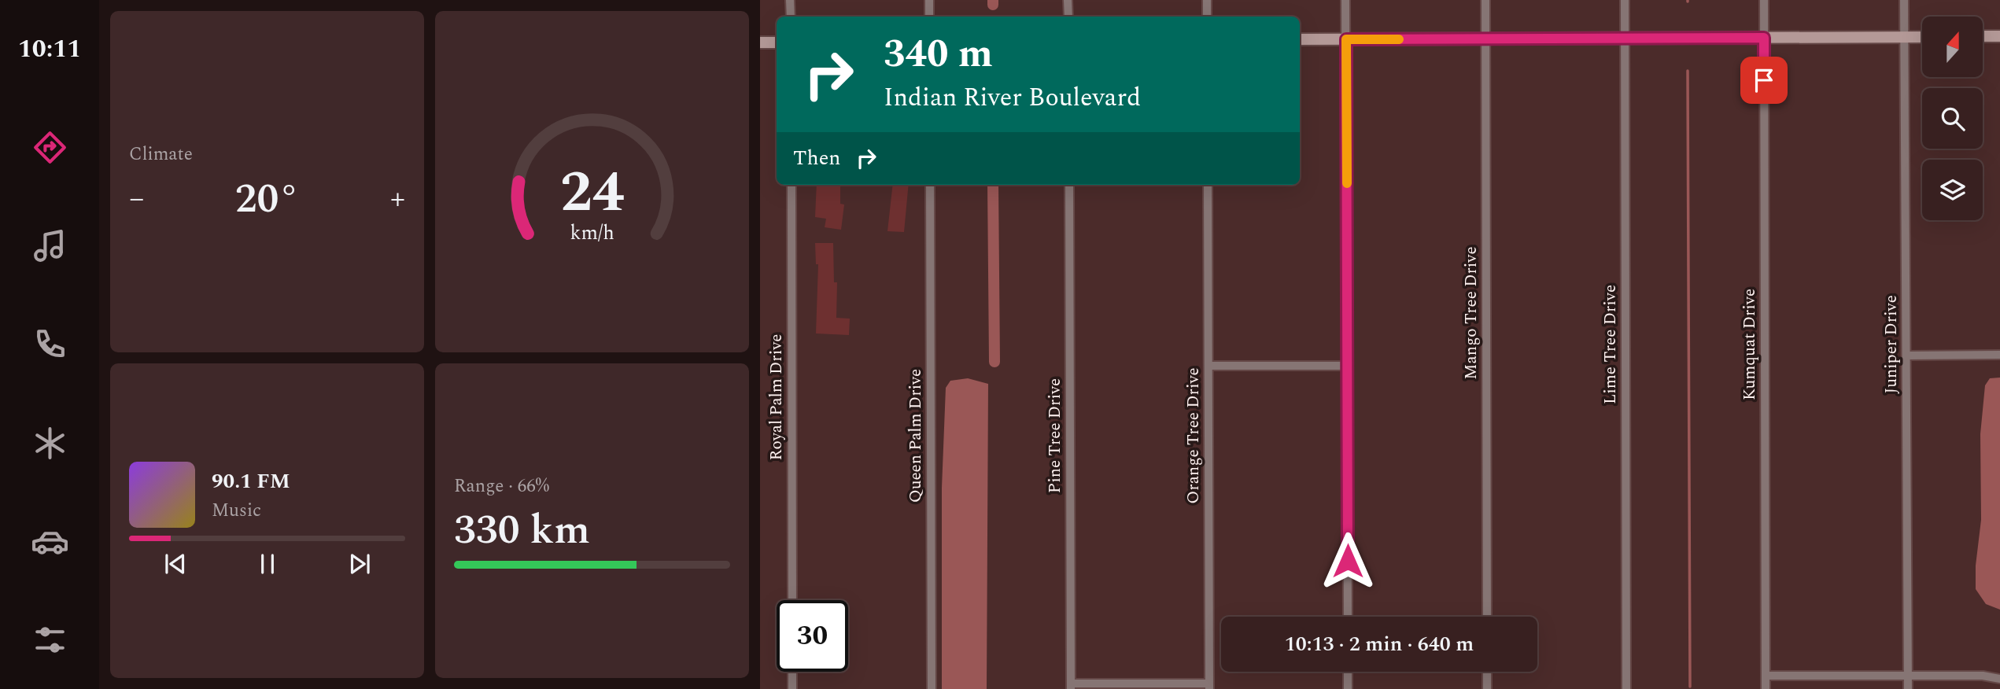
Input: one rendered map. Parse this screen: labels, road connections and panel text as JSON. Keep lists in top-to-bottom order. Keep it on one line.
{"streets":{"street":["Mango Tree Drive","Lime Tree Drive","Kumquat Drive","Juniper Drive","Royal Palm Drive","Queen Palm Drive","Pine Tree Drive","Orange Tree Drive"]},"north":"top","page":{"tabs":"10:11","tile":["Climate",["Range · 66%","330 km"]],"turn":["340 m","Indian River Boulevard"],"then":"Then","heat":["−","20°","+"],"song":["90.1 FM","Music"],"limit":"30","trip":"10:13 · 2 min · 640 m","gauge":["24","km/h"]}}
